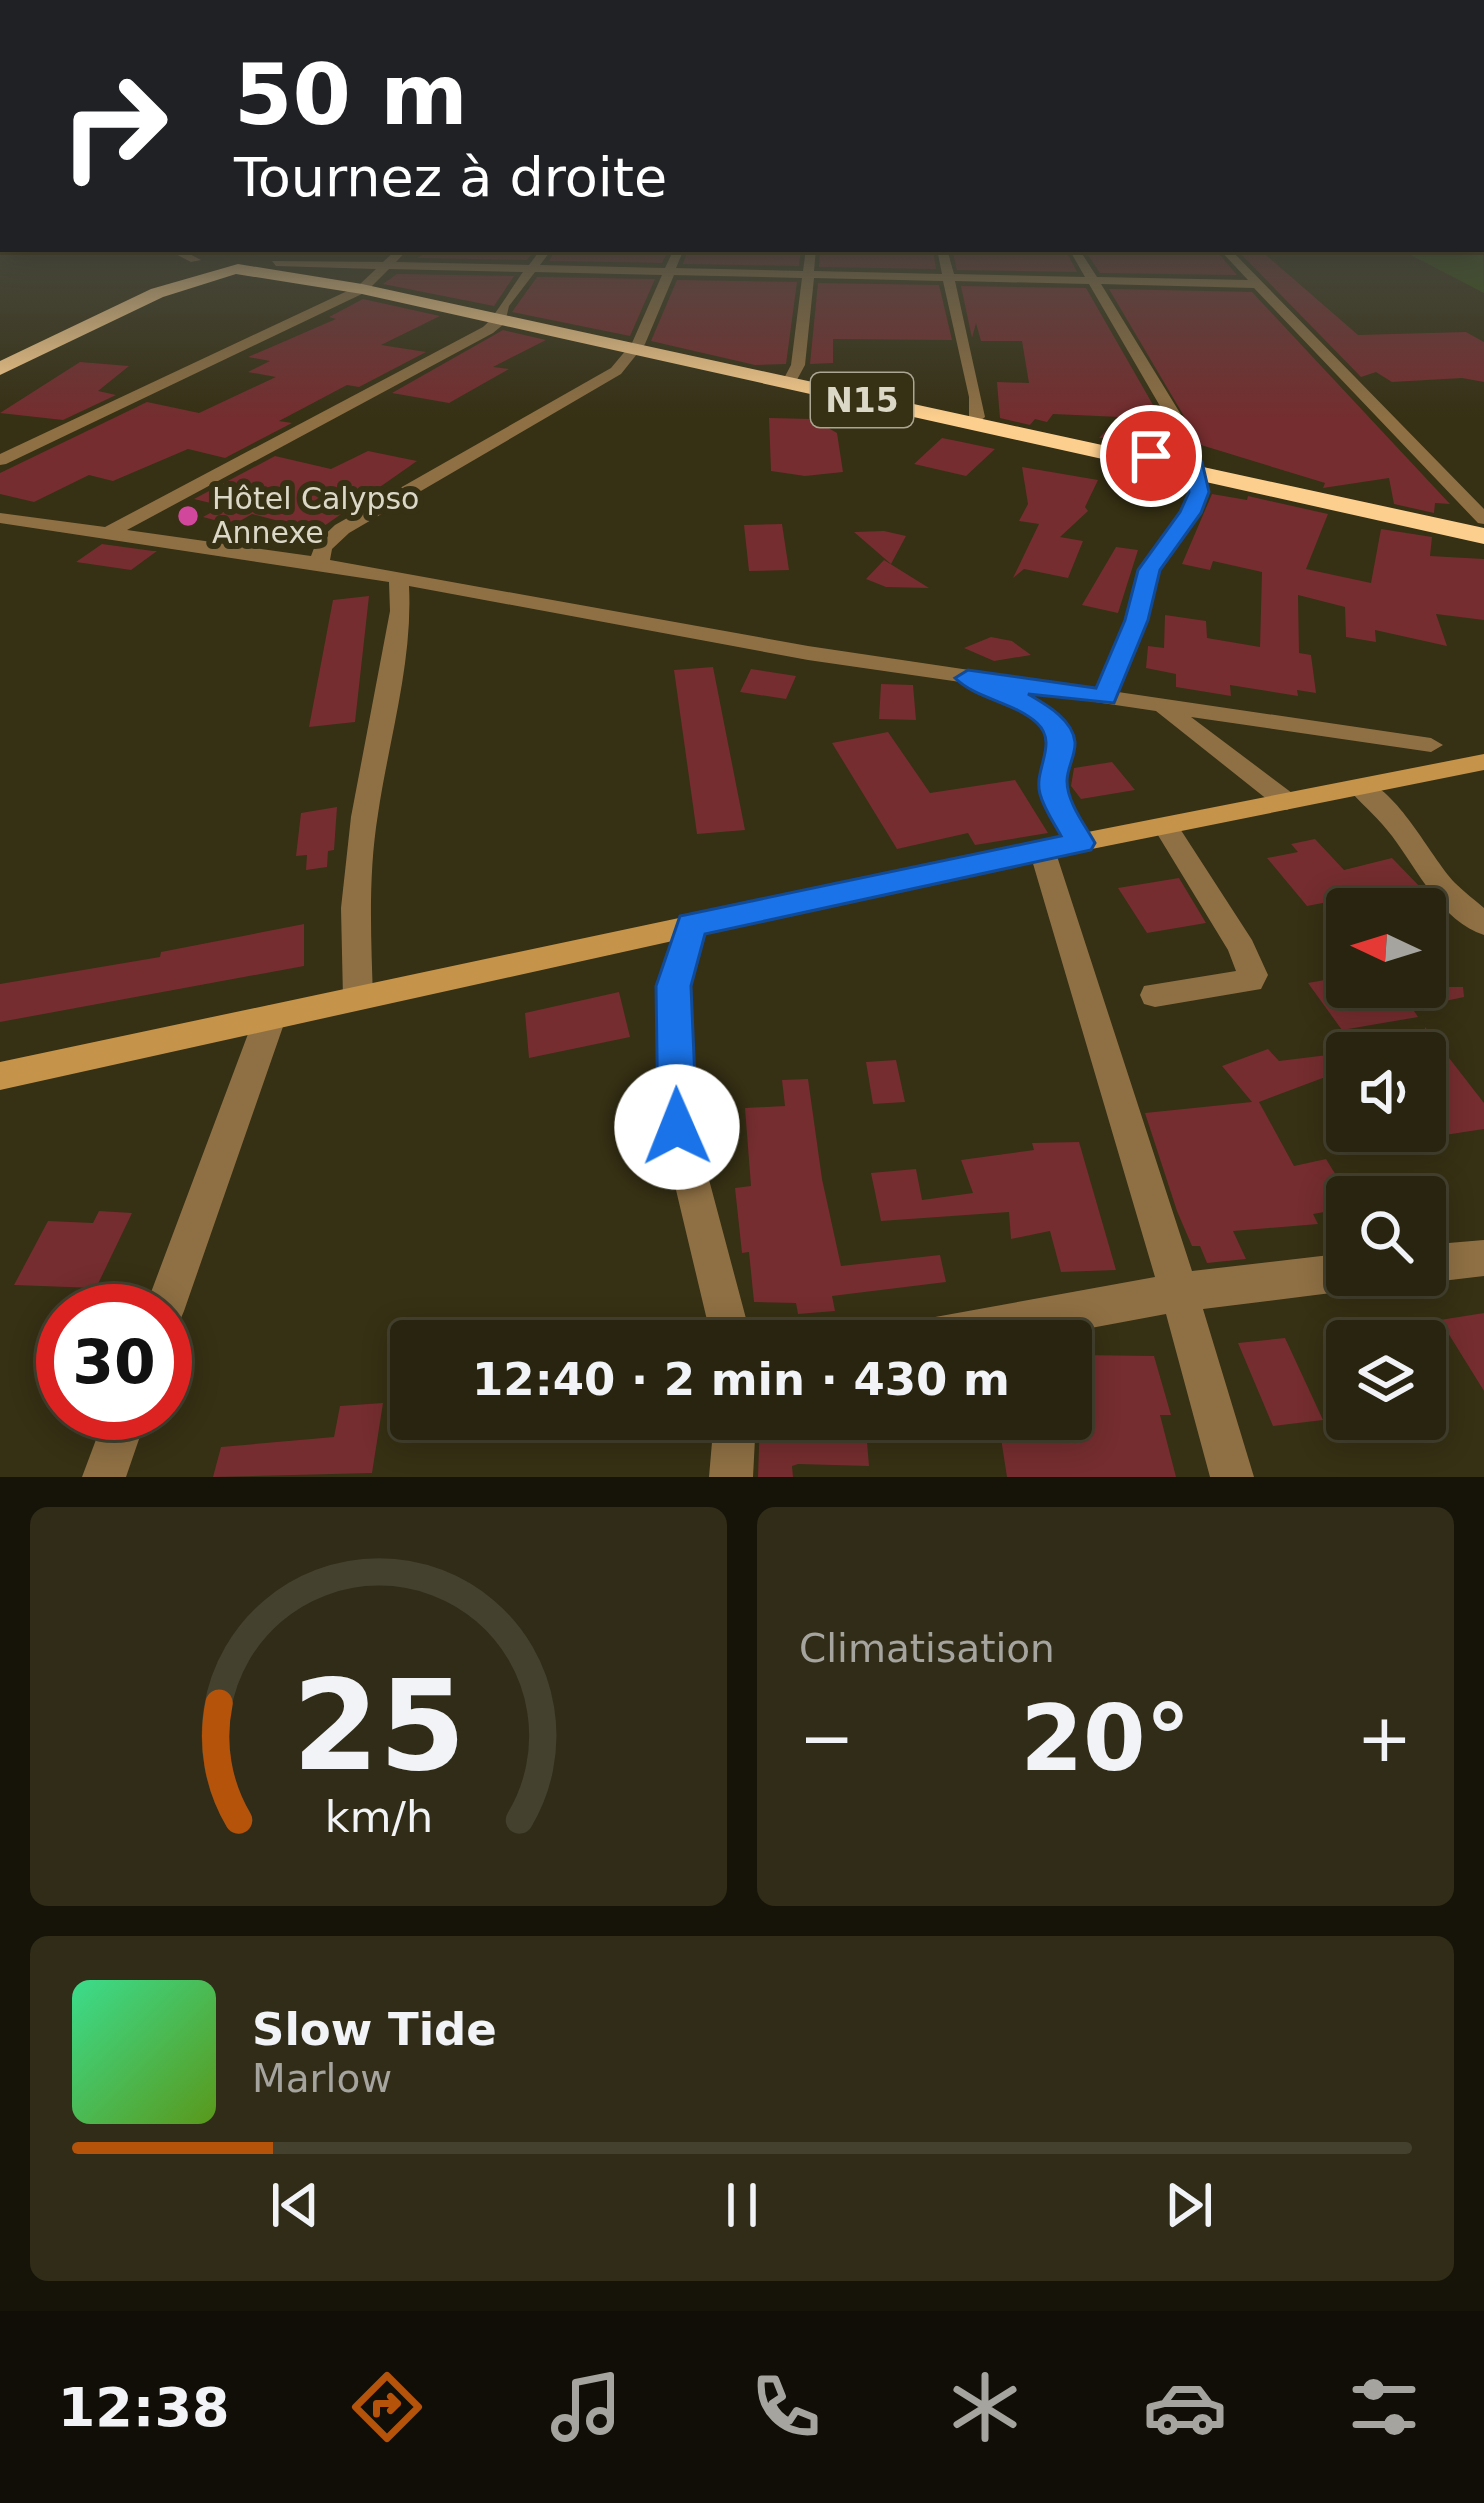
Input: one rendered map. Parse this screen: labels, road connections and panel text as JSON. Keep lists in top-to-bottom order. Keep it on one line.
{"streets":{"highway":["N15"]},"places":["Hôtel Calypso Annexe"],"north":"left","page":{"turn":["50 m","Tournez à droite"],"limit":"30","trip":"12:40 · 2 min · 430 m","tile":"Climatisation","heat":["−","20°","+"],"song":["Slow Tide","Marlow"],"tabs":"12:38","gauge":["25","km/h"]}}
